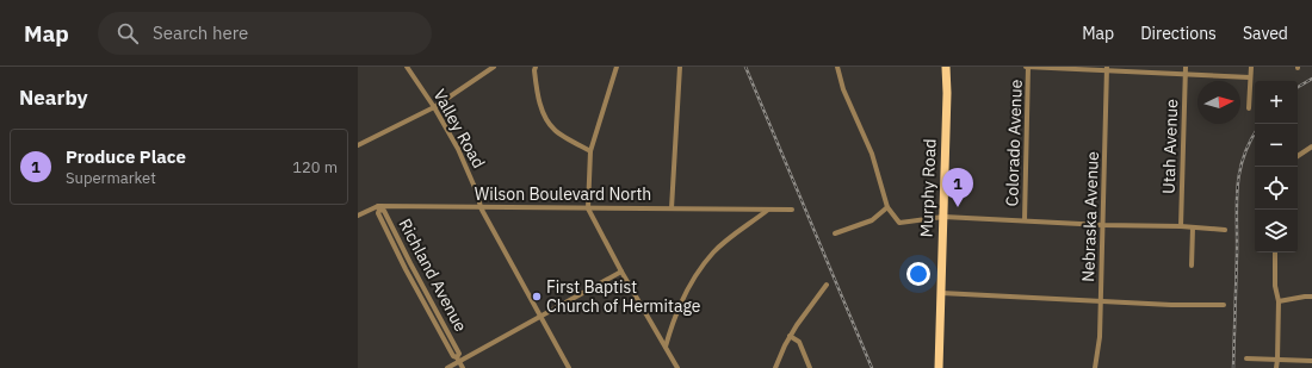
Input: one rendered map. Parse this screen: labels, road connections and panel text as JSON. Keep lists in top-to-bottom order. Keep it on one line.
{"streets":{"main road":["Murphy Road"],"street":["Valley Road","Colorado Avenue","Utah Avenue","Wilson Boulevard North","Nebraska Avenue","Richland Avenue"]},"crossings":[["Valley Road","Wilson Boulevard North"],["Wilson Boulevard North","Richland Avenue"]],"places":["First Baptist Church of Hermitage"],"north":"right","page":{"header":"Map","search":"Search here","nav":["Map","Directions","Saved"],"heading":"Nearby","map_buttons":["+","−"],"list":[{"mark":"1","name":"Produce Place","note":"Supermarket","value":"120 m"}],"pins":"1"}}
